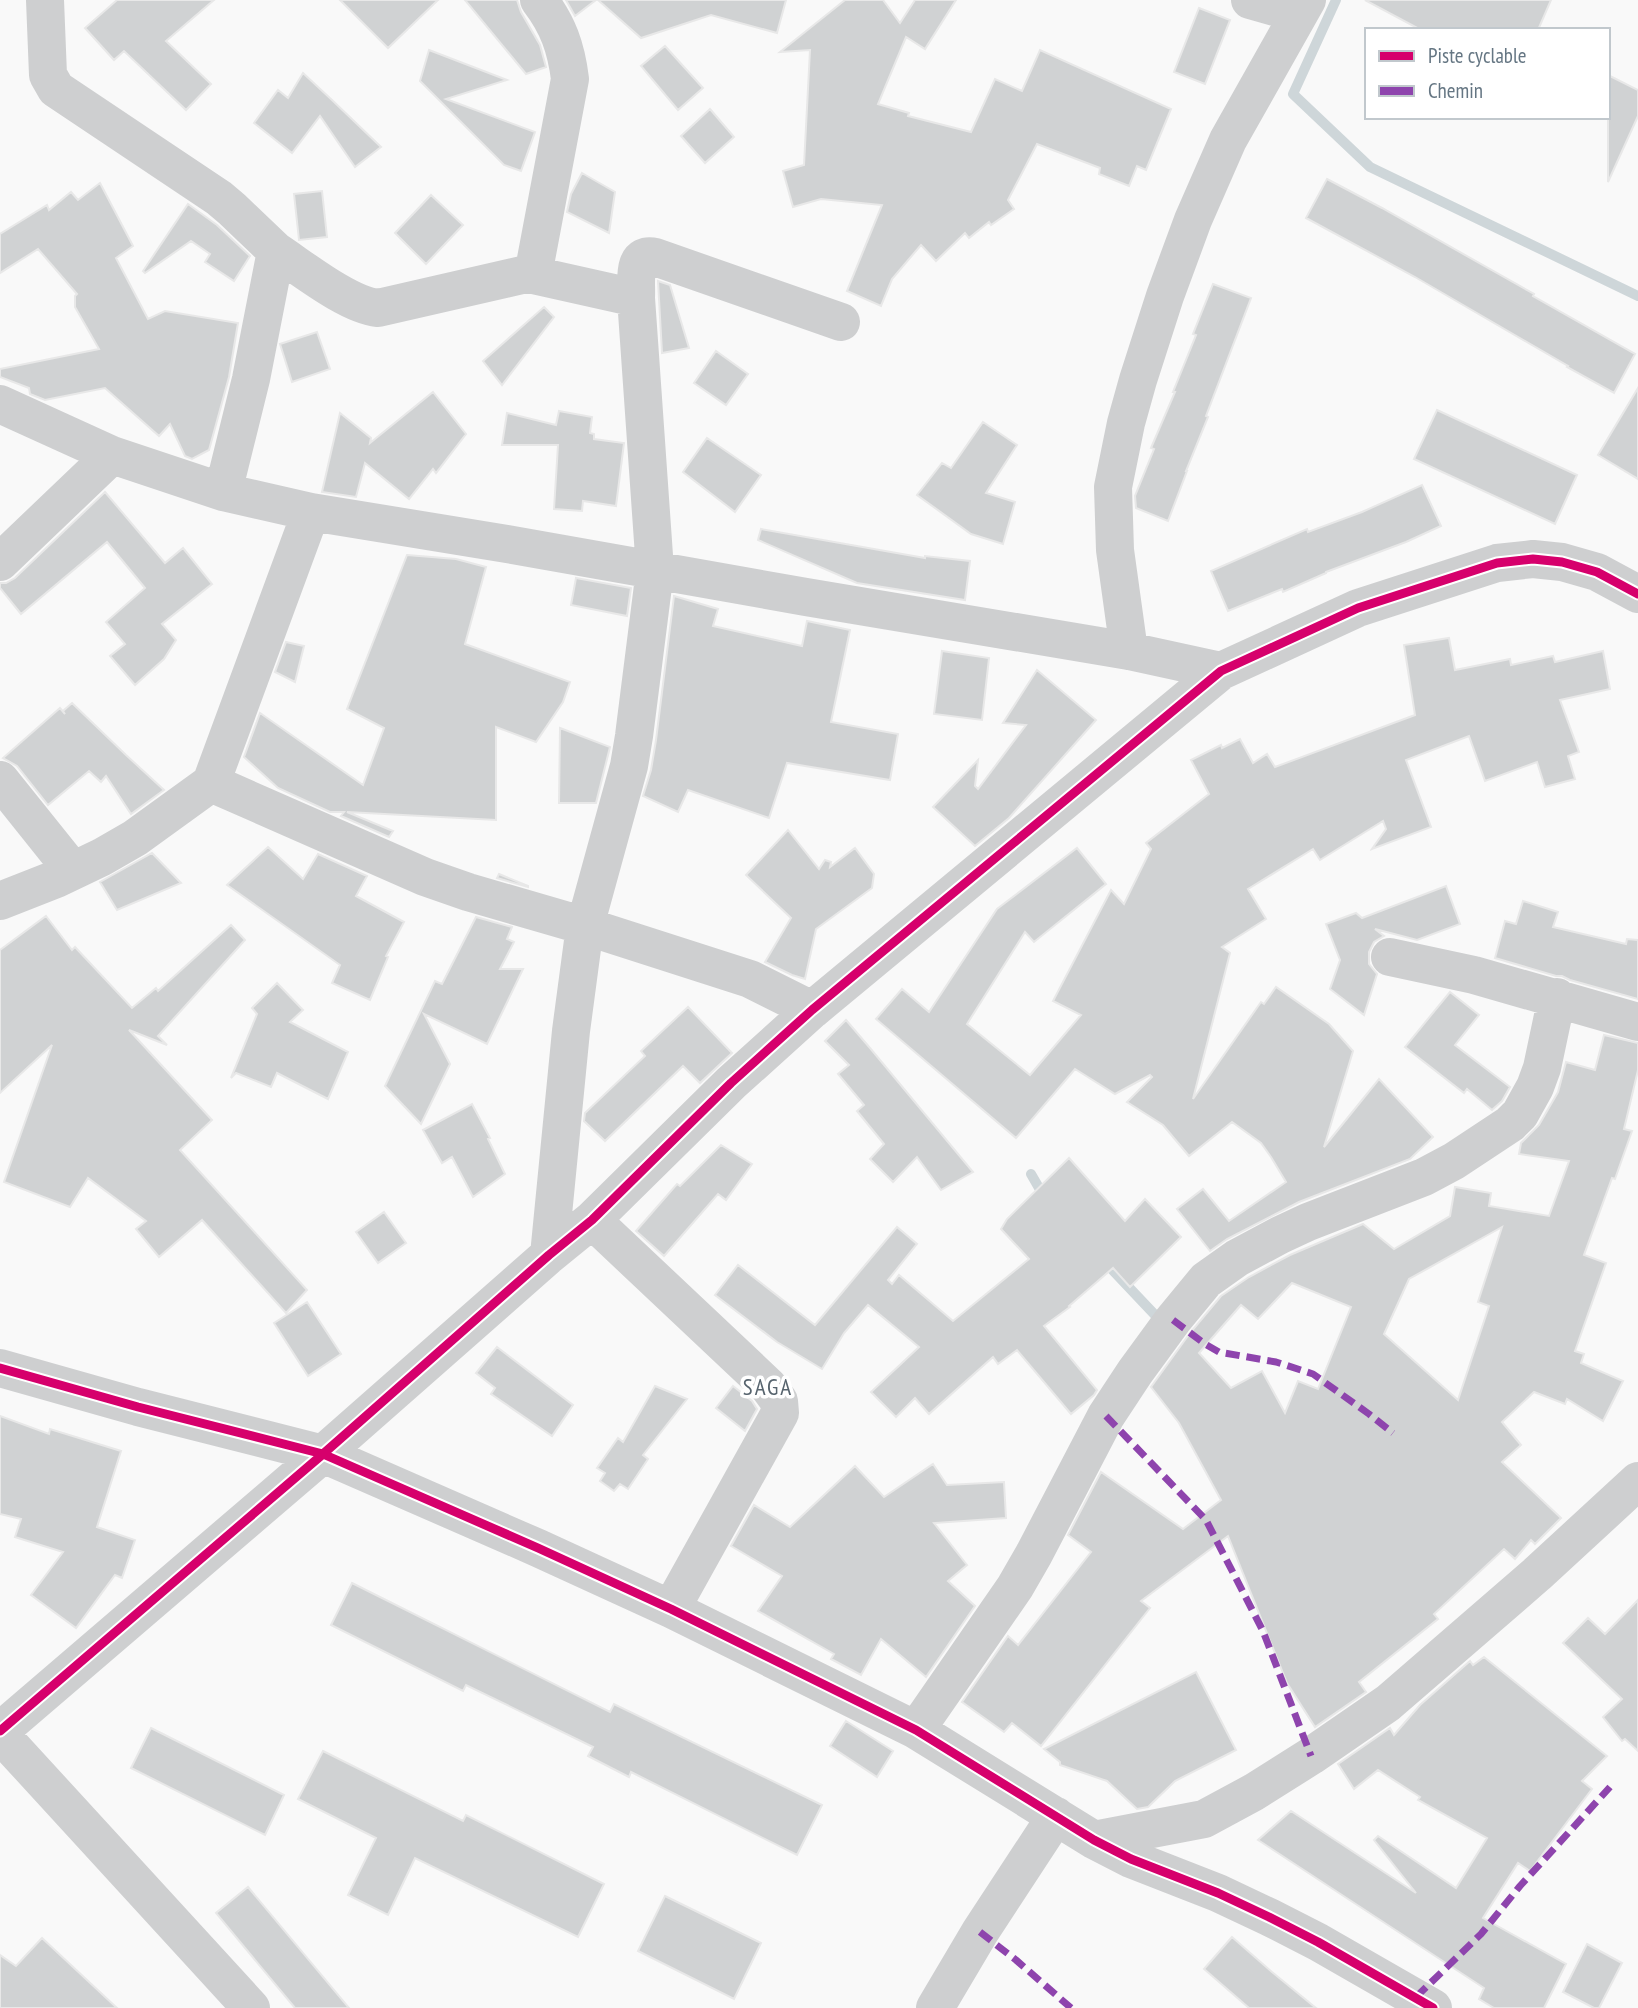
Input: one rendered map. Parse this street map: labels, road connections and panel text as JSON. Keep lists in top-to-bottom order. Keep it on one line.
{"districts":["SAGA"],"legend":["Piste cyclable","Chemin"]}
